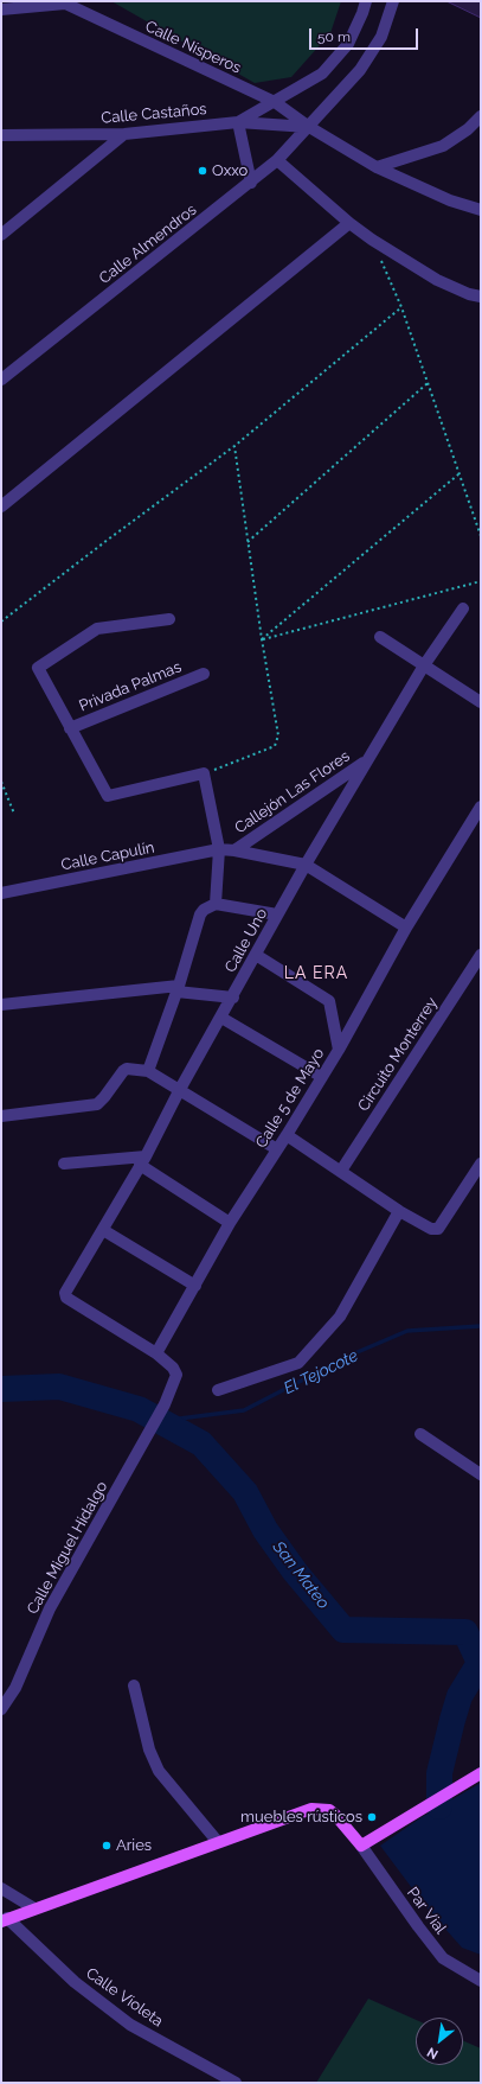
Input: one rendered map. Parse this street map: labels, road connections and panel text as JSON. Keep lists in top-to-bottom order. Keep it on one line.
{"streets":{"street":["Calle Nísperos","Calle Castaños","Calle Almendros","Privada Palmas","Callejón Las Flores","Calle Capulín","Calle Uno","Circuito Monterrey","Calle 5 de Mayo","Calle Miguel Hidalgo","Par Vial","Calle Violeta"]},"crossings":[["Calle Nísperos","Calle Castaños"],["Calle Nísperos","Calle Almendros"],["Calle Castaños","Calle Almendros"],["Callejón Las Flores","Calle Capulín"],["Callejón Las Flores","Calle Uno"],["Calle Capulín","Calle Uno"],["Calle Uno","Calle 5 de Mayo"],["Calle Uno","Calle Miguel Hidalgo"],["Calle 5 de Mayo","Calle Miguel Hidalgo"]],"districts":["LA ERA"],"water":["El Tejocote","San Mateo"],"places":["Oxxo","muebles rústicos","Aries"],"scale_bar":"50 m","north":"bottom left"}
